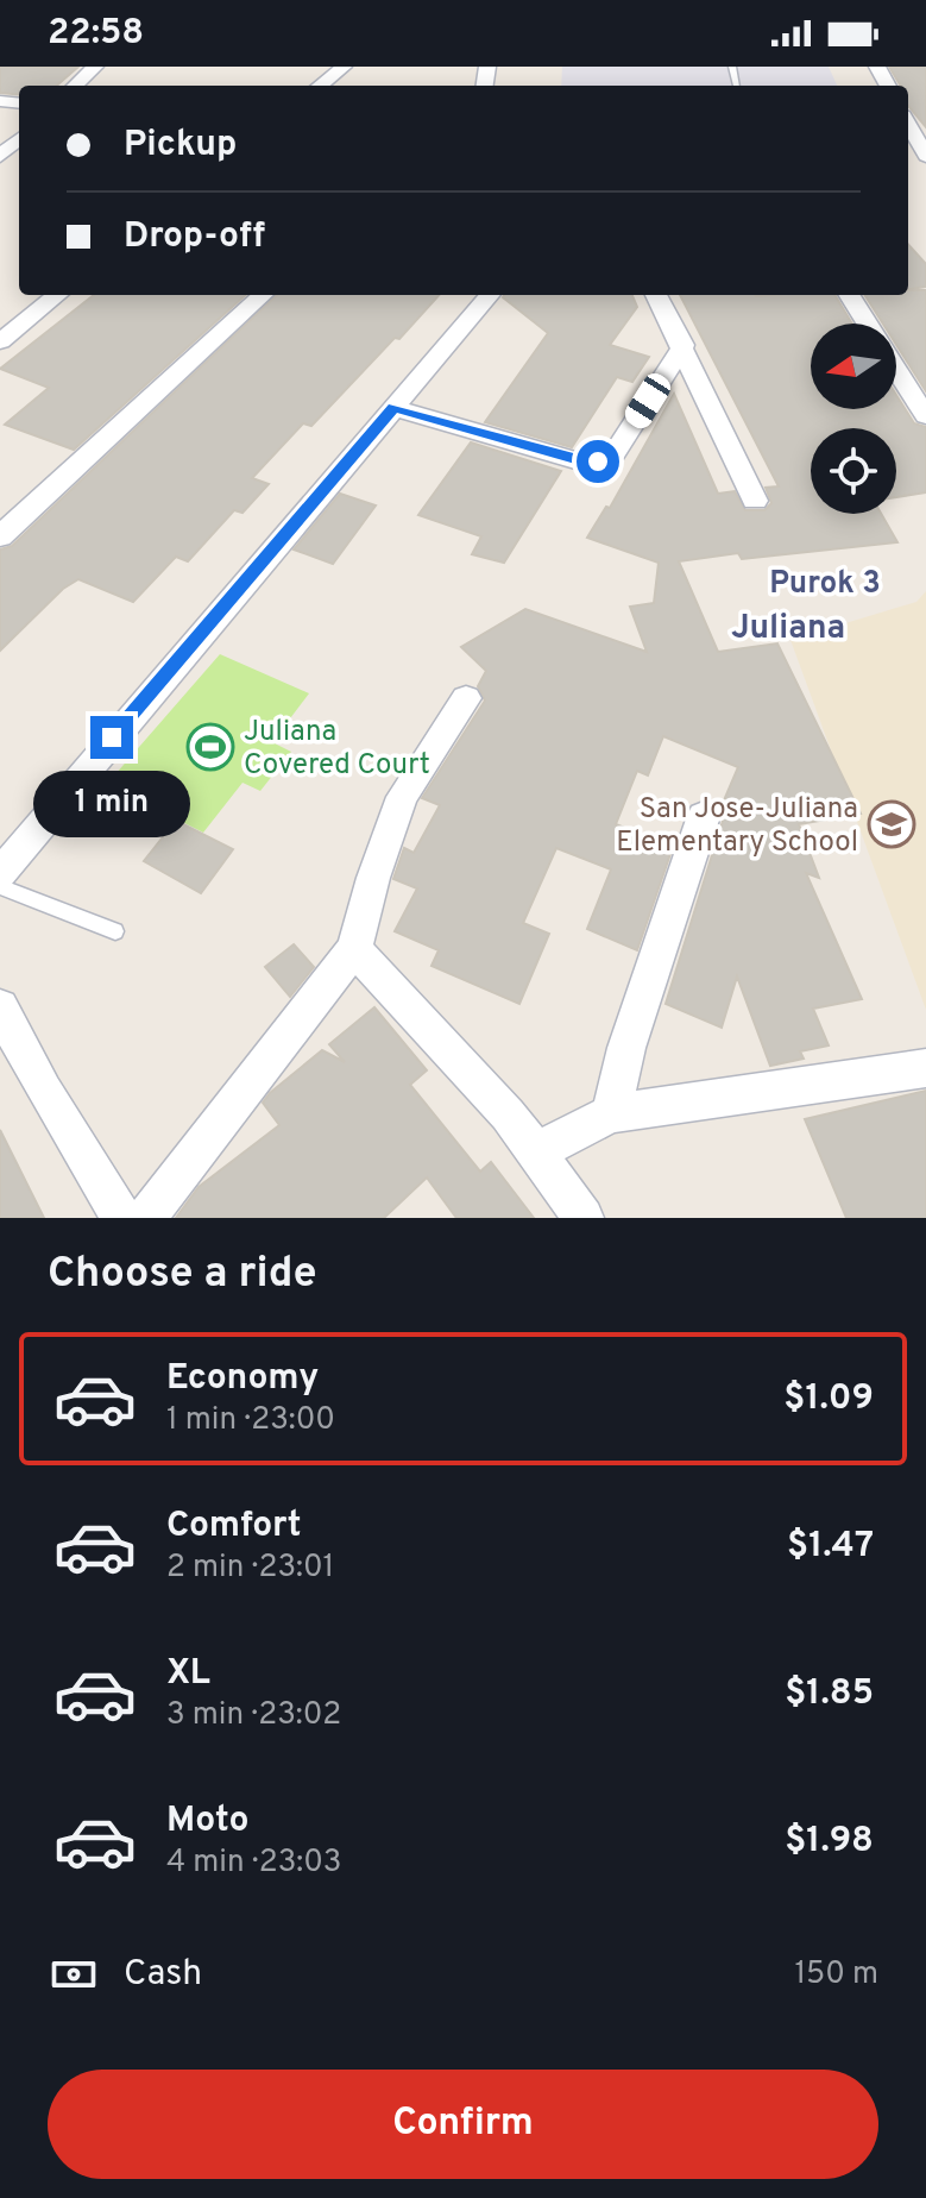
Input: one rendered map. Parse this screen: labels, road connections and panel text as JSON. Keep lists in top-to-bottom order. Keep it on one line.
{"districts":["Purok 3","Juliana"],"places":{"sports":["Juliana Covered Court"],"school or university":["San Jose-Juliana Elementary School"]},"north":"left","page":{"status":"22:58","banner":["Pickup","Drop-off"],"bubble":"1 min","heading":"Choose a ride","list":[{"name":"Economy","note":"1 min · 23:00","value":"$1.09"},{"name":"Comfort","note":"2 min · 23:01","value":"$1.47"},{"name":"XL","note":"3 min · 23:02","value":"$1.85"},{"name":"Moto","note":"4 min · 23:03","value":"$1.98"}],"pay":["Cash","150 m"],"buttons":"Confirm"}}
